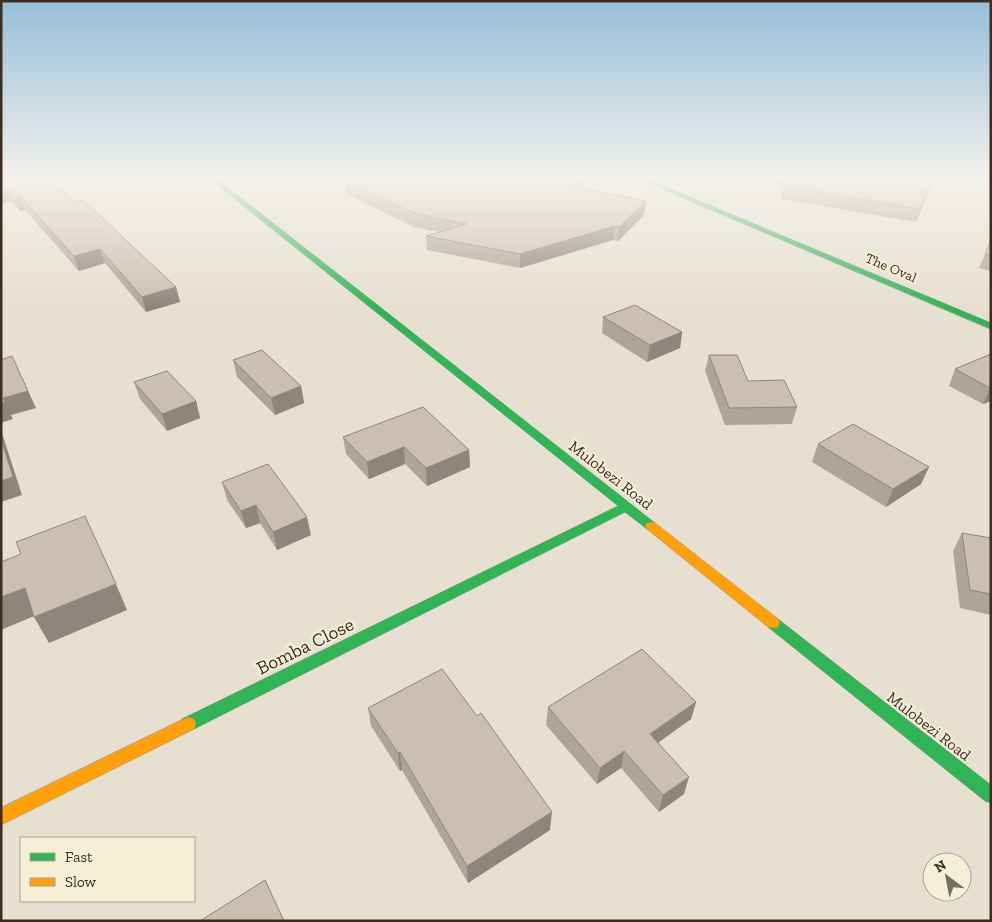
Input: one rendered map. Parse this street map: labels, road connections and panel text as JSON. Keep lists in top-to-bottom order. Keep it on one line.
{"streets":{"street":["The Oval","Mulobezi Road","Bomba Close"]},"crossings":[["Mulobezi Road","Bomba Close"]],"legend":["Fast","Slow"],"north":"top left"}
